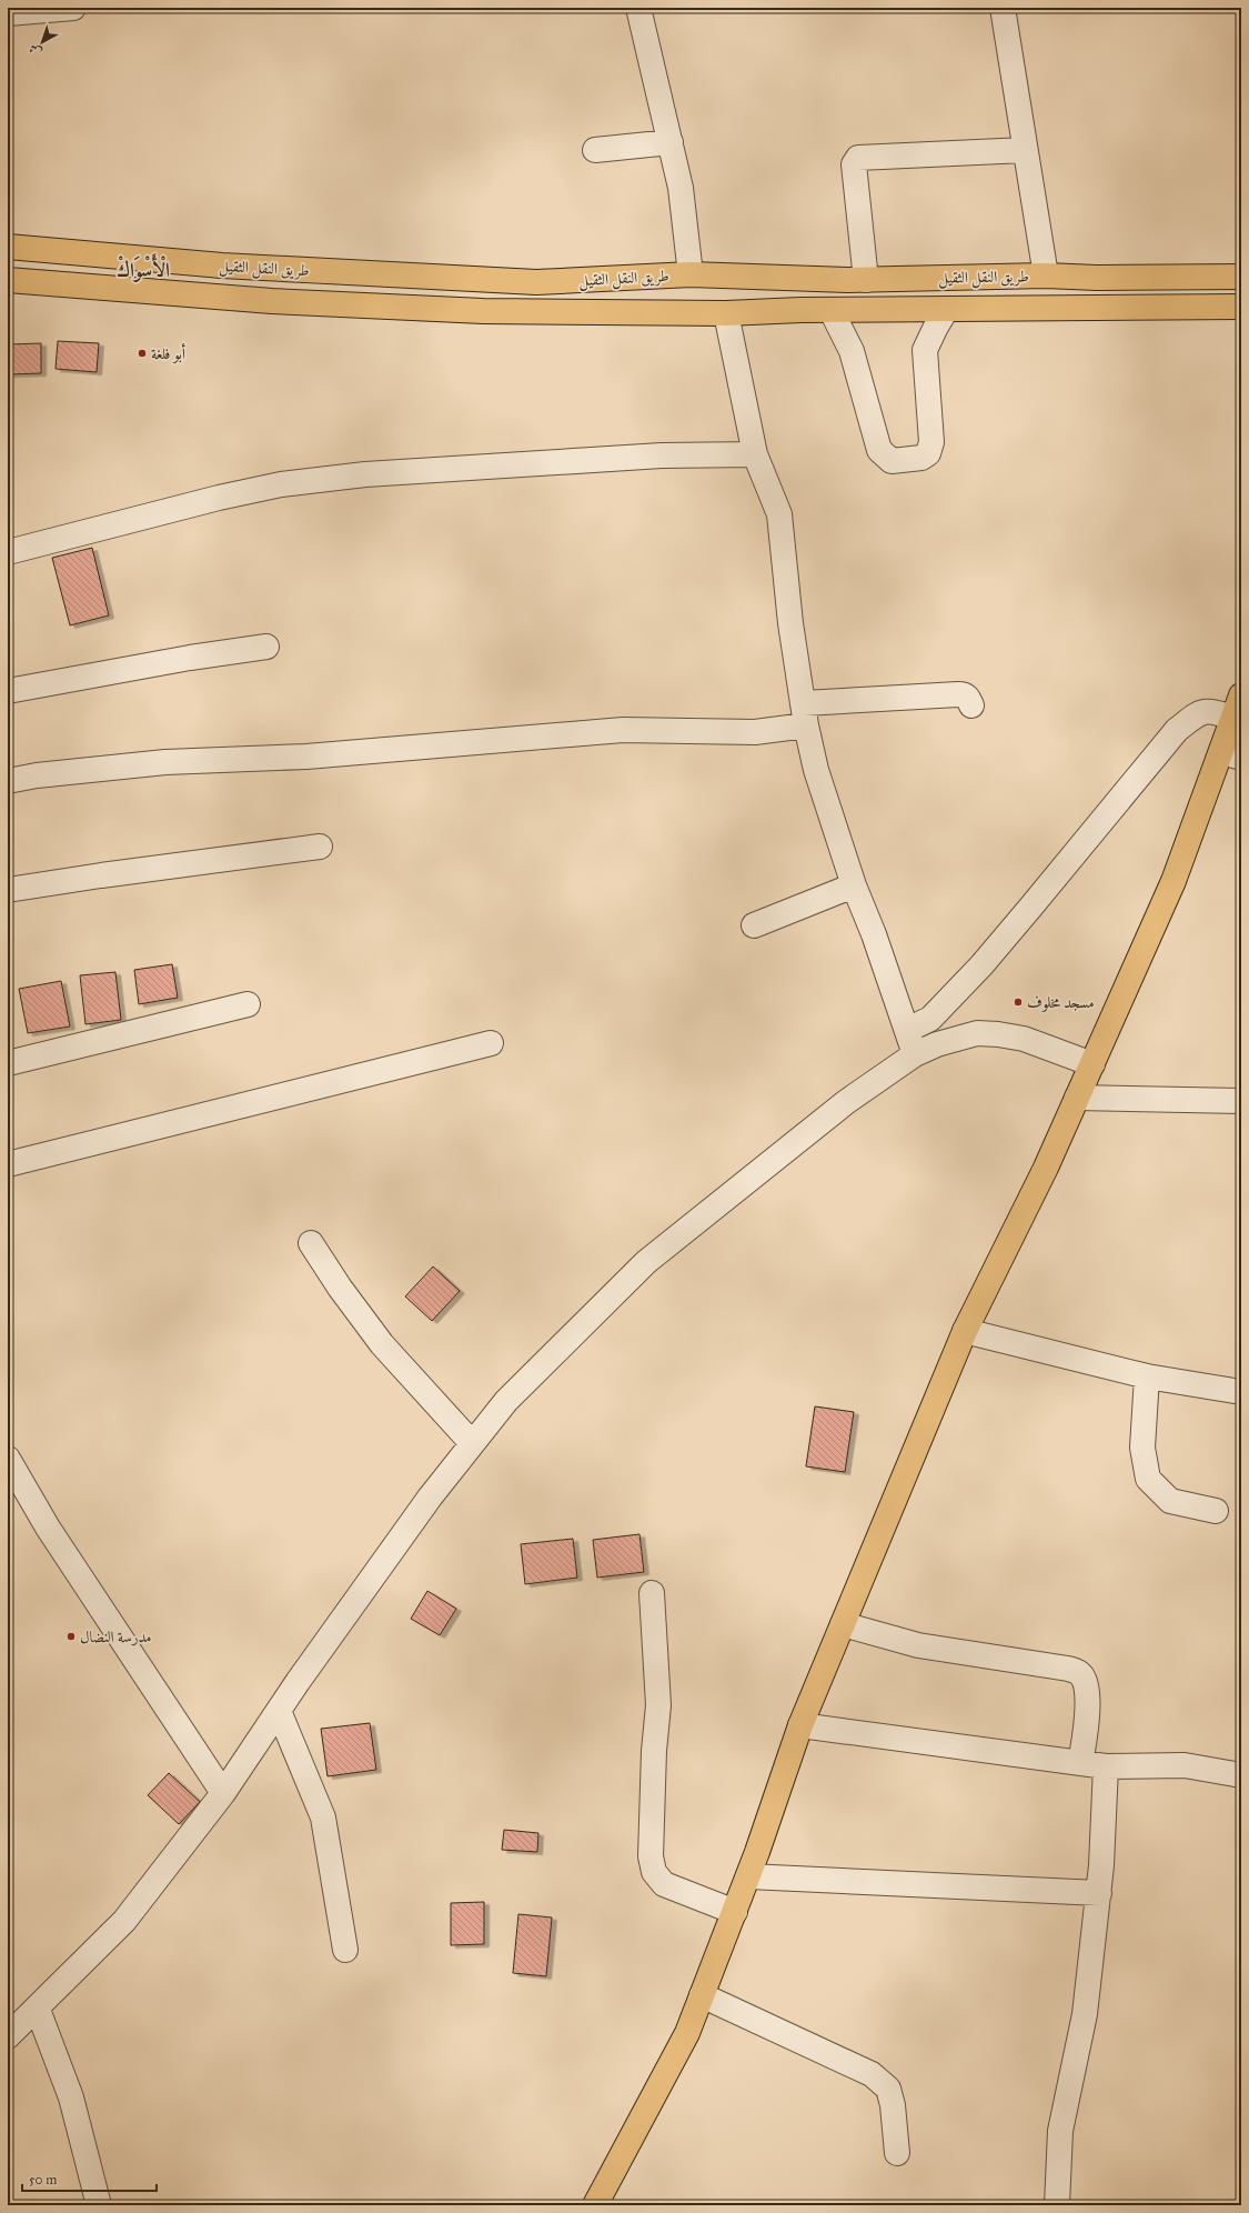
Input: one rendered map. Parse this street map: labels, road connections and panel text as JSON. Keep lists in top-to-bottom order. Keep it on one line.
{"streets":{"main road":["طريق النقل الثقيل"]},"districts":["الْأَسْوَاكْ"],"places":["أبو فلغة","مسجد مخلوف","مدرسة النضال"],"scale_bar":"50 m","north":"bottom left"}
